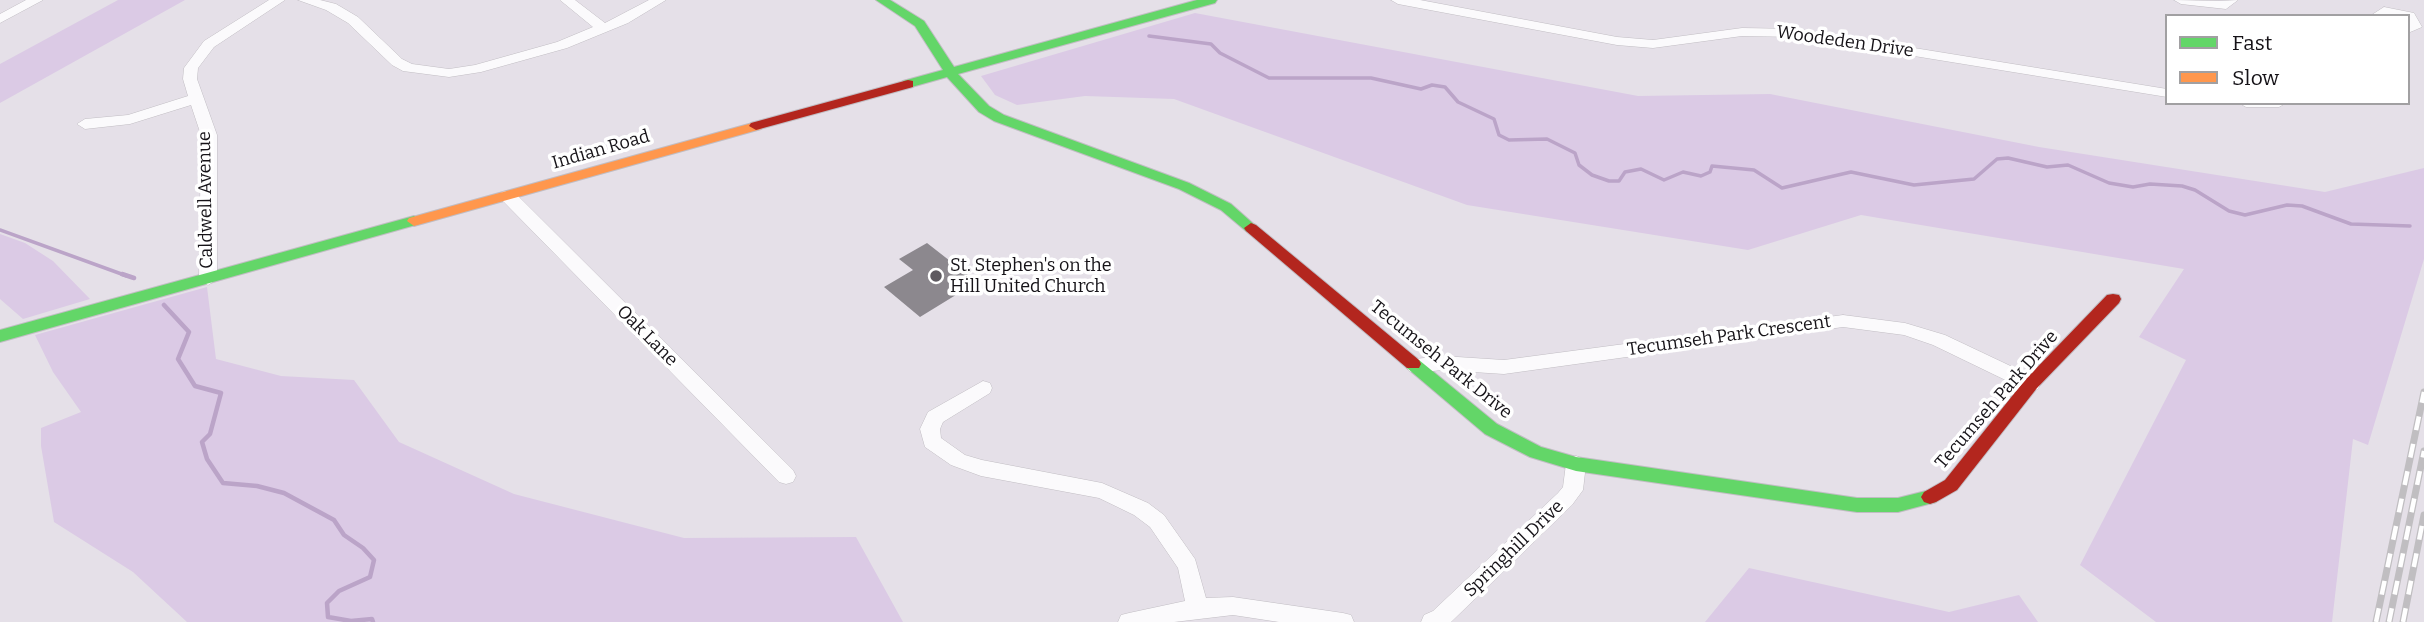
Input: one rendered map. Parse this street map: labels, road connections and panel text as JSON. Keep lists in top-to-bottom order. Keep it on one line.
{"streets":{"street":["Woodeden Drive","Indian Road","Caldwell Avenue","Oak Lane","Tecumseh Park Crescent","Tecumseh Park Drive","Springhill Drive"]},"crossings":[["Indian Road","Caldwell Avenue"],["Indian Road","Oak Lane"],["Indian Road","Tecumseh Park Drive"],["Tecumseh Park Crescent","Tecumseh Park Drive"],["Tecumseh Park Drive","Springhill Drive"]],"places":["St. Stephen's on the Hill United Church"],"legend":["Fast","Slow"]}
